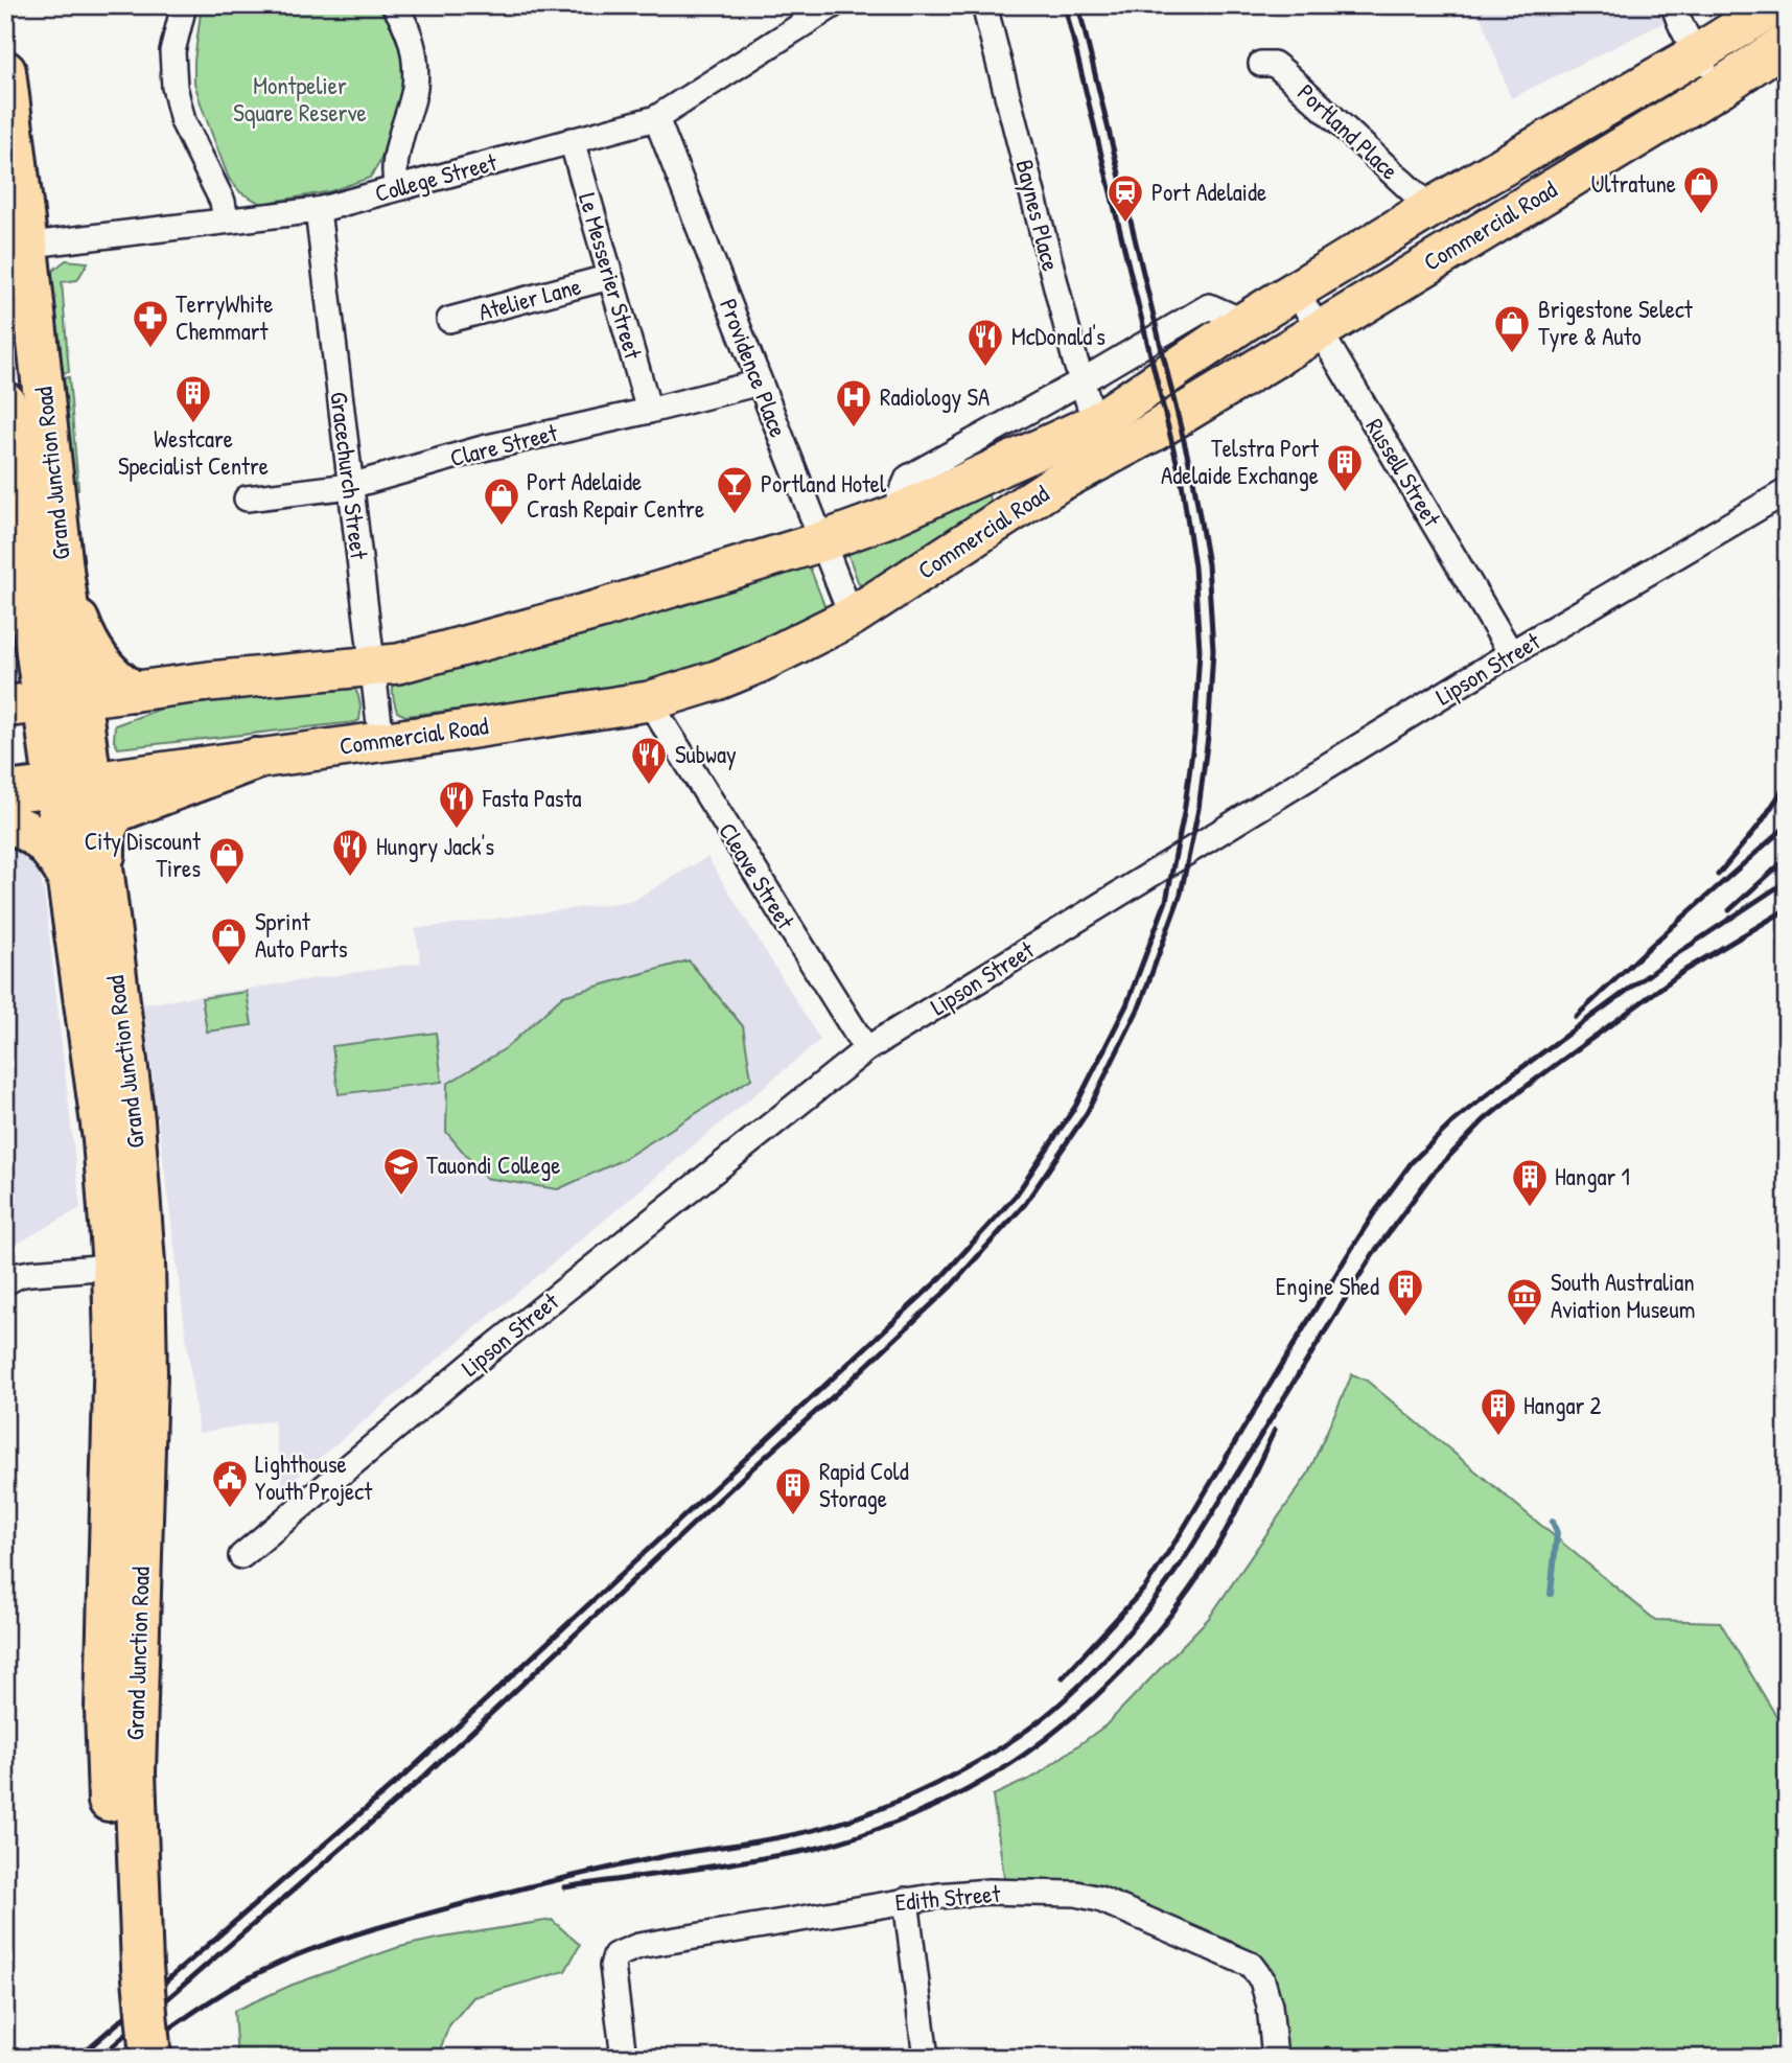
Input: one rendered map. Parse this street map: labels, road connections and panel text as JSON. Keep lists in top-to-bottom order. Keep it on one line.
{"streets":{"highway":["Grand Junction Road"],"main road":["Commercial Road"],"street":["Portland Place","College Street","Baynes Place","Le Messerier Street","Atelier Lane","Providence Place","Clare Street","Russell Street","Gracechurch Street","Lipson Street","Cleave Street","Edith Street"]},"crossings":[["Portland Place","Commercial Road"],["College Street","Le Messerier Street"],["College Street","Providence Place"],["College Street","Grand Junction Road"],["College Street","Gracechurch Street"],["Baynes Place","Commercial Road"],["Commercial Road","Providence Place"],["Commercial Road","Russell Street"],["Commercial Road","Grand Junction Road"],["Commercial Road","Gracechurch Street"],["Commercial Road","Cleave Street"],["Le Messerier Street","Atelier Lane"],["Le Messerier Street","Clare Street"],["Providence Place","Clare Street"],["Clare Street","Gracechurch Street"],["Russell Street","Lipson Street"],["Lipson Street","Cleave Street"]],"parks":["Montpelier Square Reserve"],"places":{"shop":["Ultratune","Brigestone Select Tyre & Auto","Port Adelaide Crash Repair Centre","City Discount Tires","Sprint Auto Parts"],"station":["Port Adelaide"],"pharmacy":["TerryWhite Chemmart"],"restaurant":["McDonald's","Subway","Fasta Pasta","Hungry Jack's"],"building":["Westcare Specialist Centre","Telstra Port Adelaide Exchange","Hangar 1","Engine Shed","Hangar 2","Rapid Cold Storage"],"hospital":["Radiology SA"],"bar":["Portland Hotel"],"school or university":["Tauondi College"],"museum":["South Australian Aviation Museum"],"public building":["Lighthouse Youth Project"]}}
